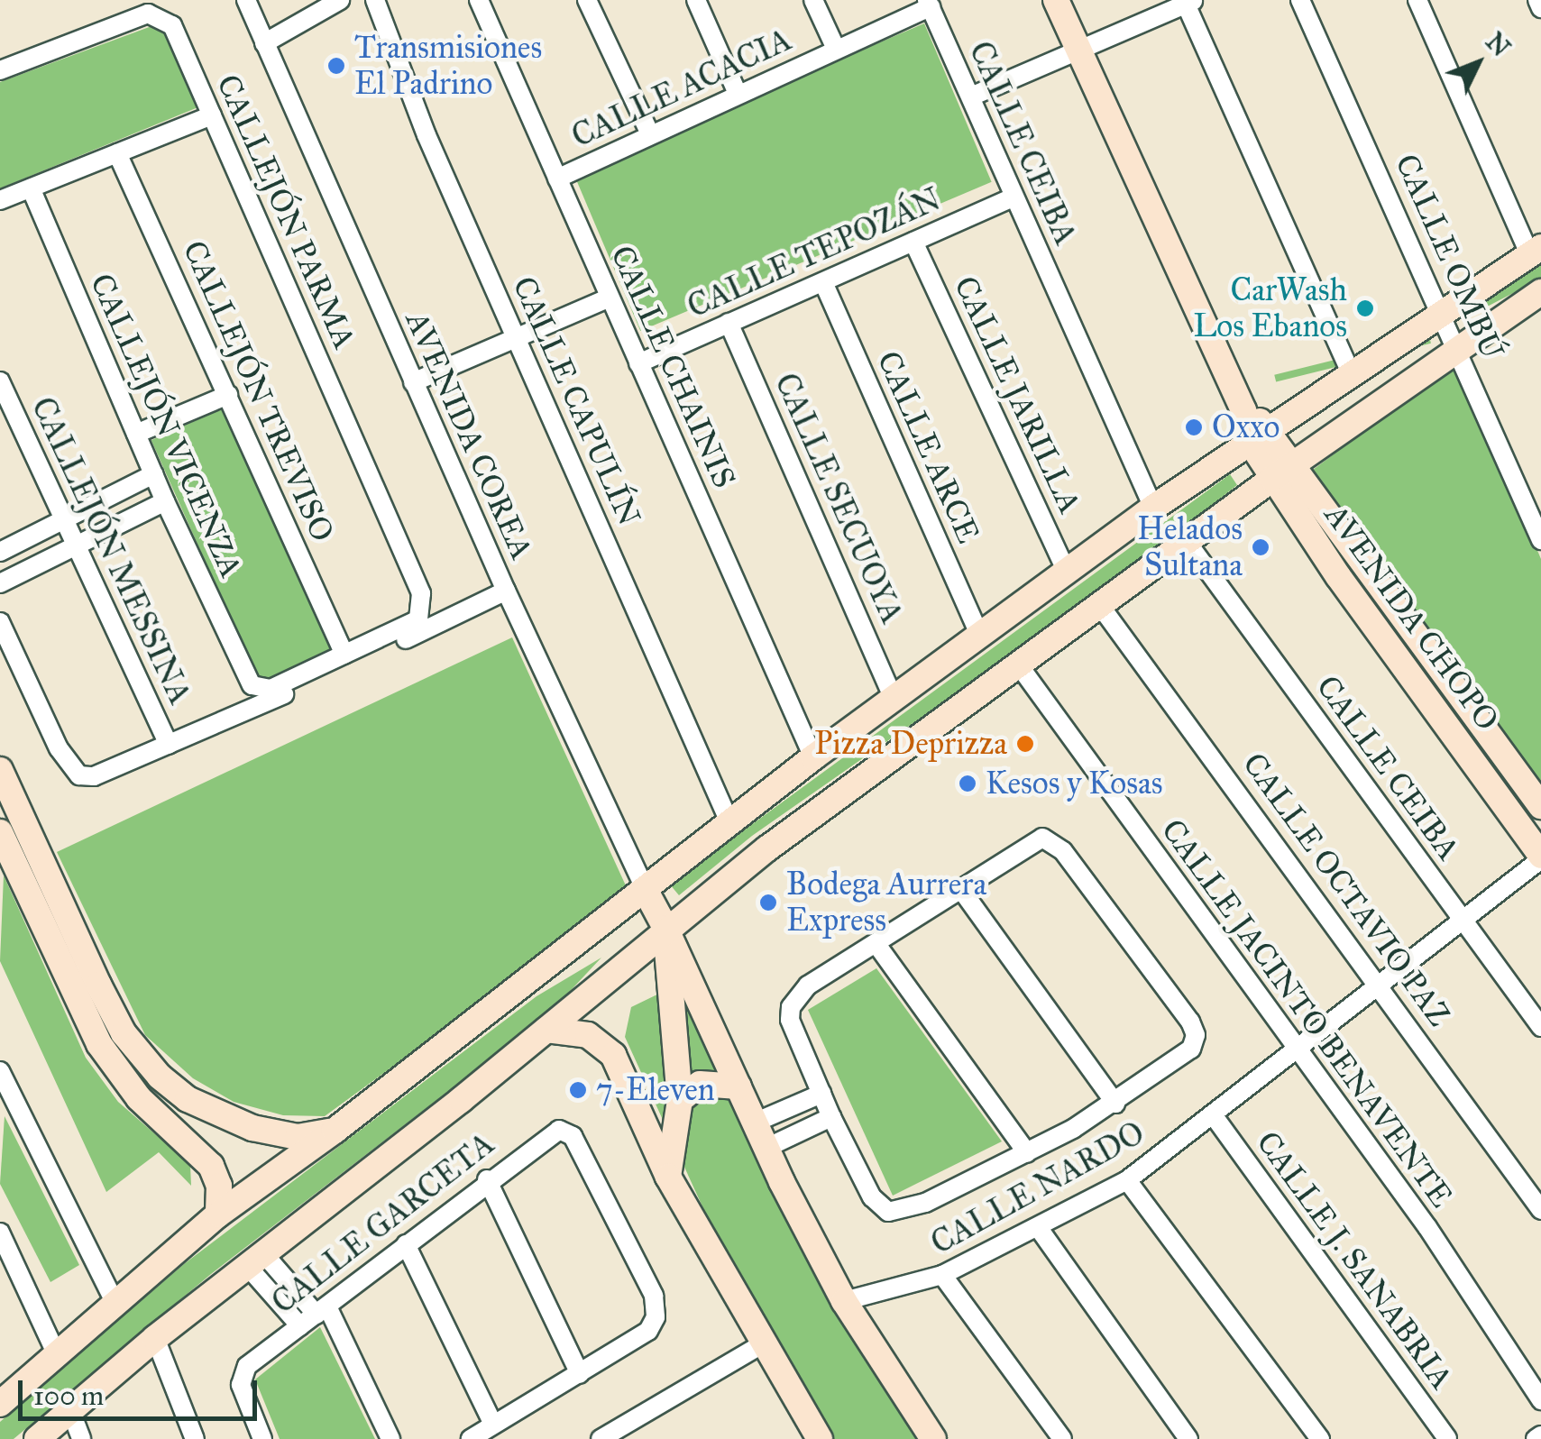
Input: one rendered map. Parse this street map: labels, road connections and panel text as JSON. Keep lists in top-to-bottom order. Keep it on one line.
{"streets":{"street":["CALLE ACACIA","CALLE CEIBA","CALLEJÓN PARMA","CALLE TEPOZÁN","CALLE OMBÚ","CALLE CHAINIS","CALLEJÓN TREVISO","CALLE JARILLA","CALLE CAPULÍN","CALLEJÓN VICENZA","AVENIDA COREA","CALLE ARCE","CALLE SECUOYA","CALLEJÓN MESSINA","AVENIDA CHOPO","CALLE OCTAVIO PAZ","CALLE JACINTO BENAVENTE","CALLE NARDO","CALLE GARCETA","CALLE J. SANABRIA"]},"crossings":[["CALLE ACACIA","CALLE CEIBA"],["CALLE ACACIA","CALLE CHAINIS"],["CALLE CEIBA","CALLE TEPOZÁN"],["CALLE CEIBA","CALLE NARDO"],["CALLEJÓN PARMA","CALLEJÓN TREVISO"],["CALLEJÓN PARMA","CALLEJÓN VICENZA"],["CALLE TEPOZÁN","CALLE CHAINIS"],["CALLE TEPOZÁN","CALLE JARILLA"],["CALLE TEPOZÁN","CALLE ARCE"],["CALLE TEPOZÁN","CALLE SECUOYA"],["CALLEJÓN TREVISO","CALLEJÓN VICENZA"],["AVENIDA CHOPO","CALLE NARDO"],["CALLE OCTAVIO PAZ","CALLE NARDO"],["CALLE JACINTO BENAVENTE","CALLE NARDO"],["CALLE NARDO","CALLE J. SANABRIA"]],"places":["Transmisiones El Padrino","CarWash Los Ebanos","Oxxo","Helados Sultana","Pizza Deprizza","Kesos y Kosas","Bodega Aurrera Express","7-Eleven"],"scale_bar":"100 m","north":"top right"}
